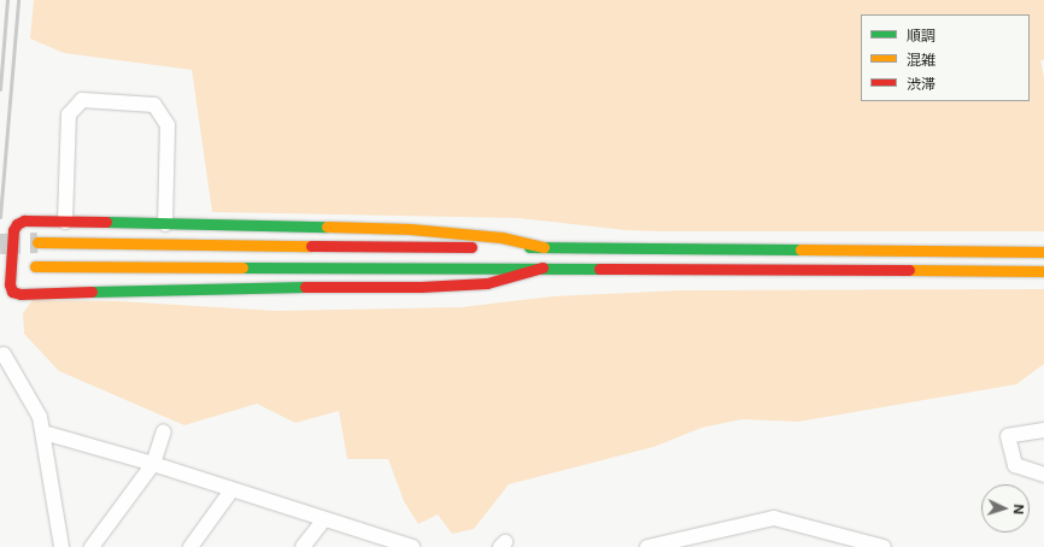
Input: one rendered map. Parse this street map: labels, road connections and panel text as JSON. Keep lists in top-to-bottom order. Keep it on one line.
{"legend":["順調","混雑","渋滞"],"north":"right"}
